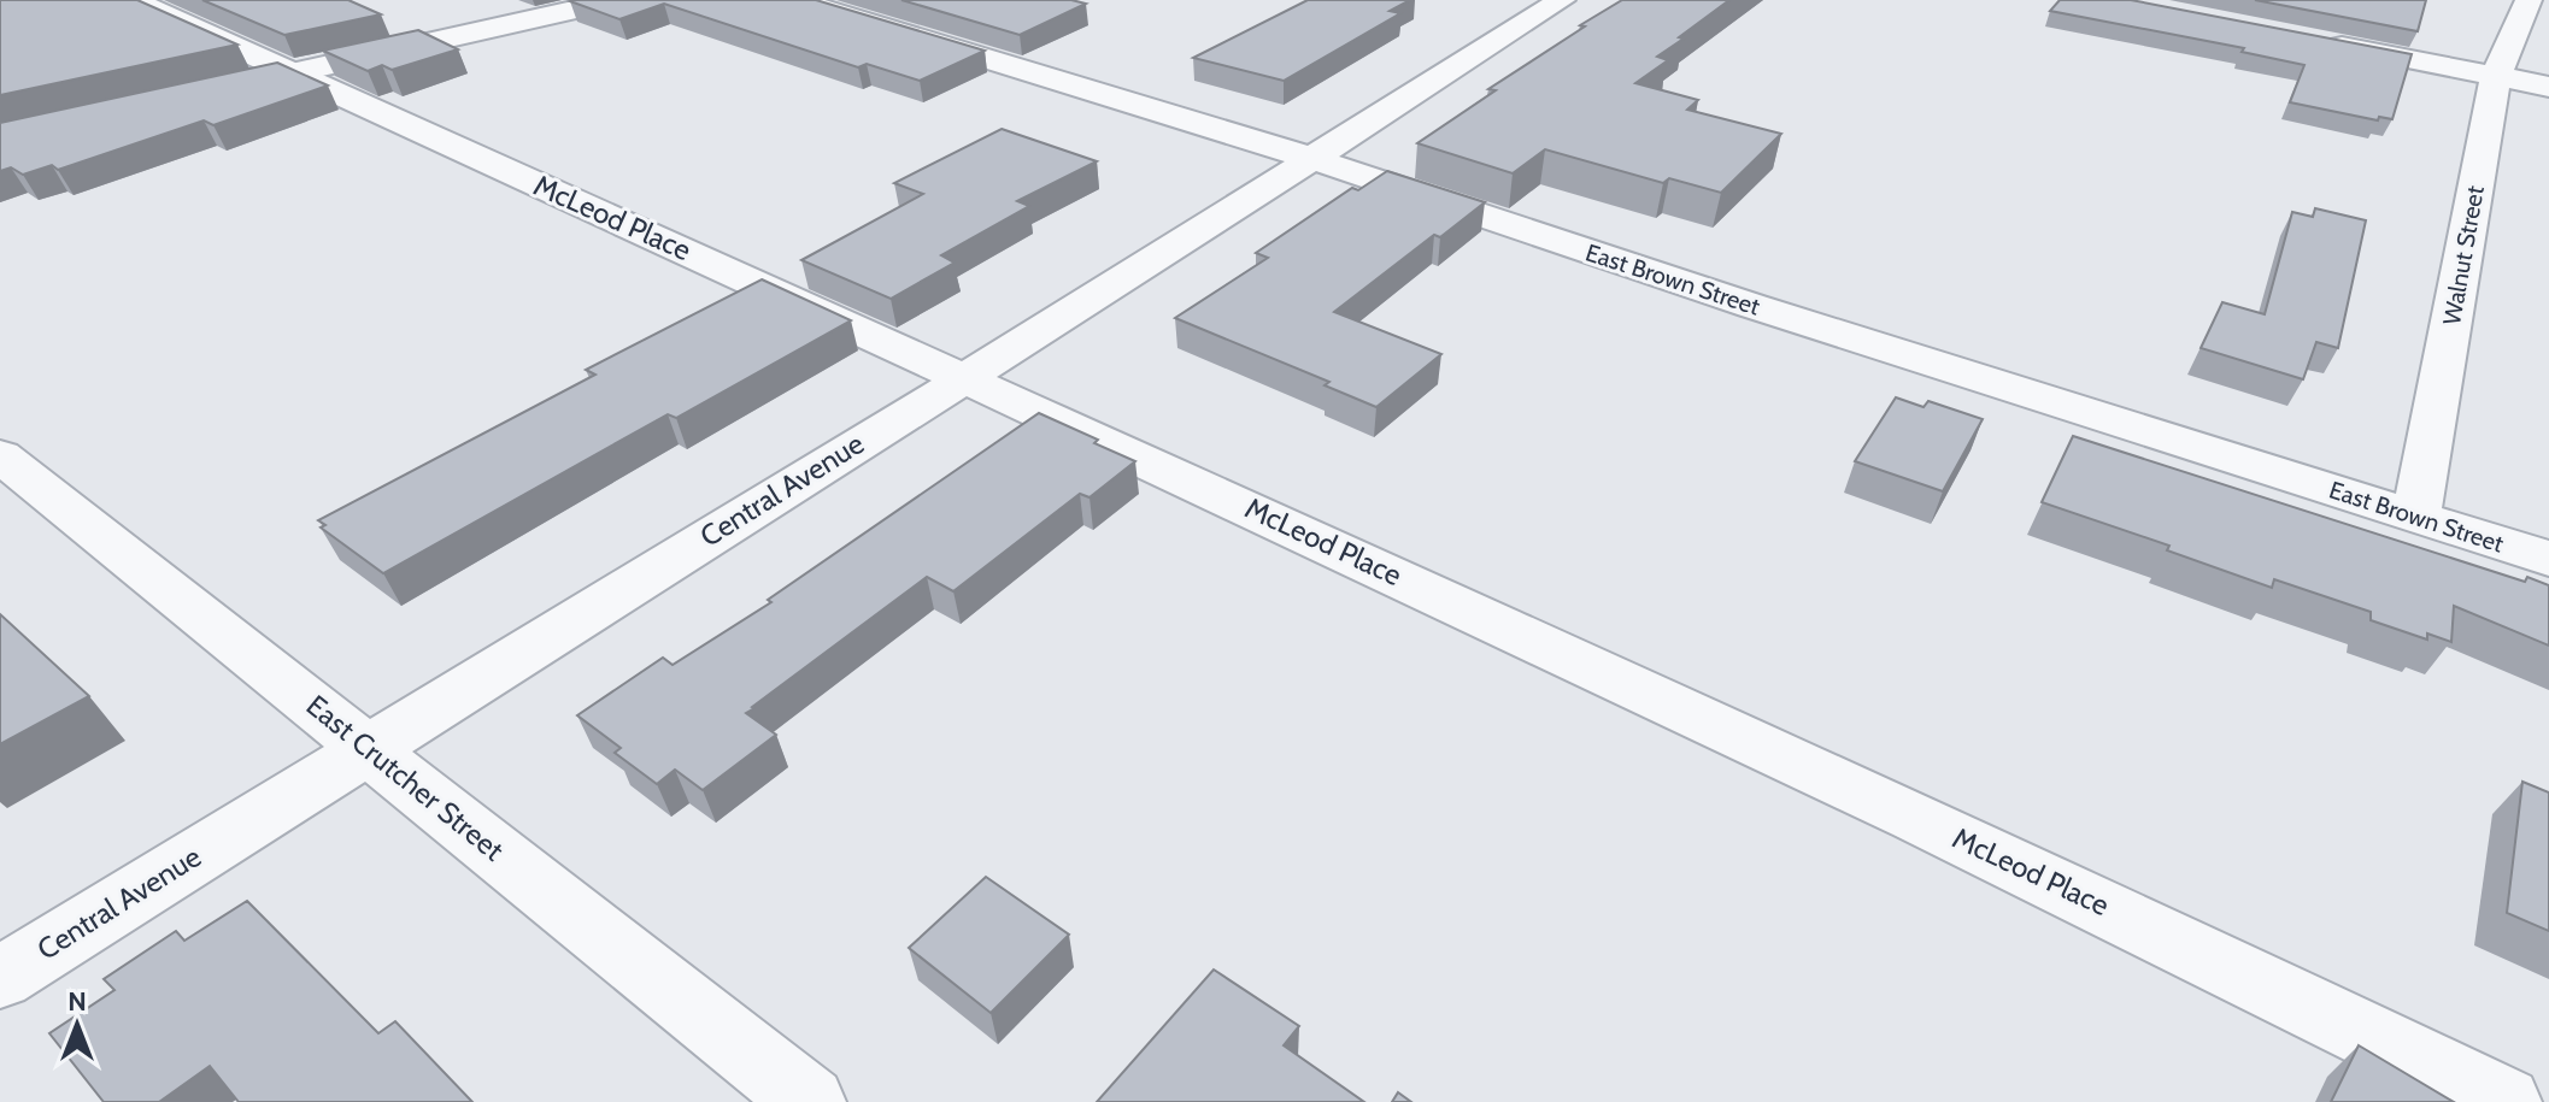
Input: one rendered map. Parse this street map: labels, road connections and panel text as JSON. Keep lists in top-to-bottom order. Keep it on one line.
{"streets":{"street":["McLeod Place","Walnut Street","East Brown Street","Central Avenue","East Crutcher Street"]},"crossings":[["McLeod Place","Central Avenue"],["Walnut Street","East Brown Street"],["East Brown Street","Central Avenue"],["Central Avenue","East Crutcher Street"]],"north":"top"}
